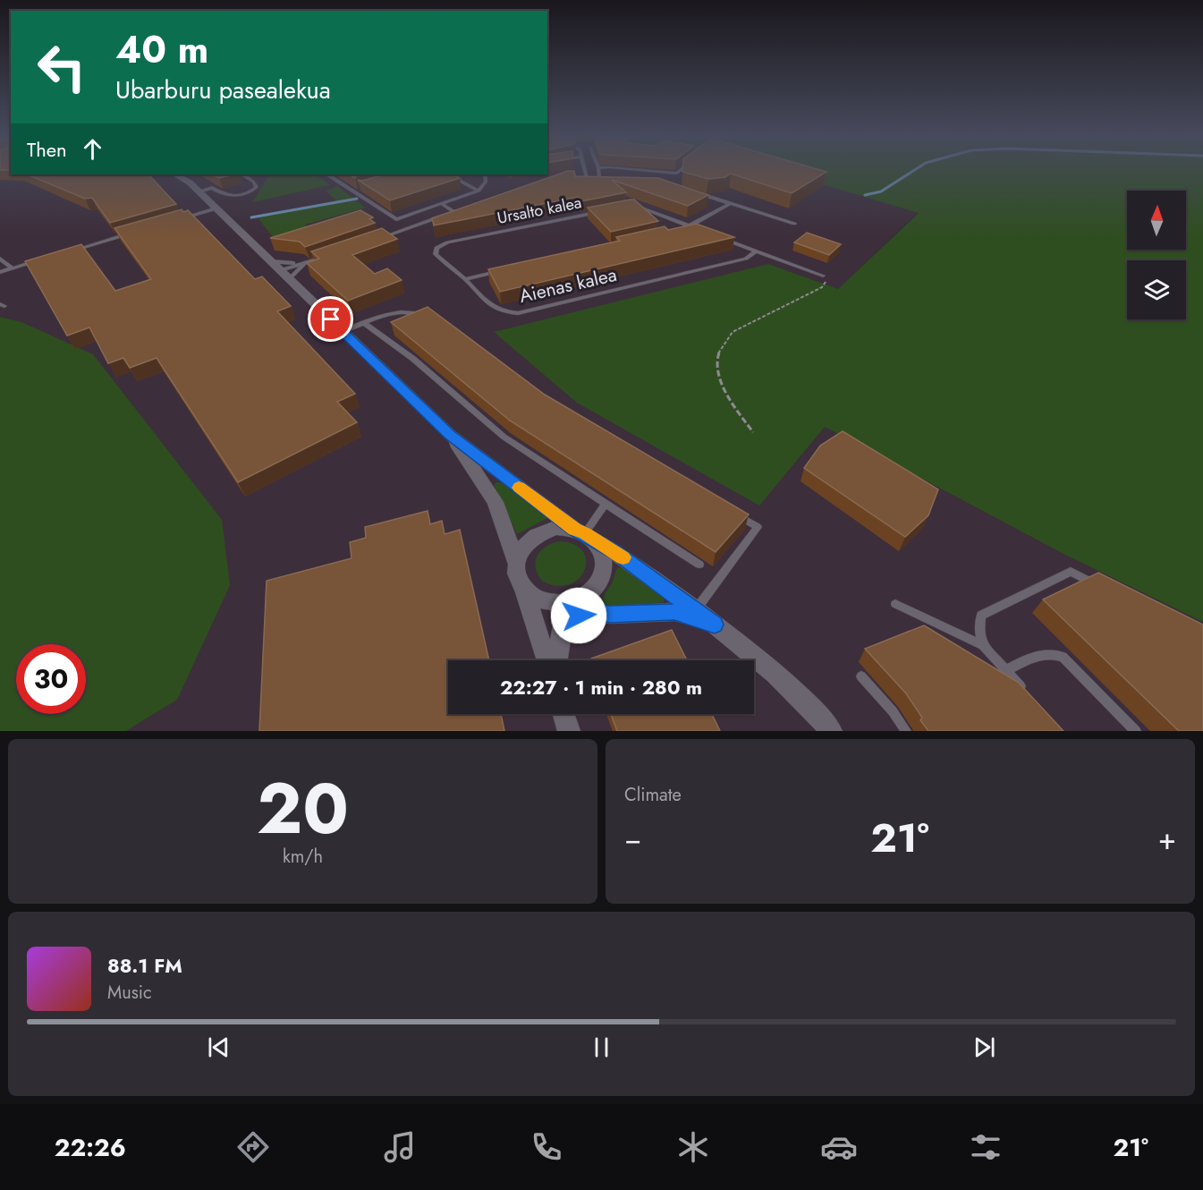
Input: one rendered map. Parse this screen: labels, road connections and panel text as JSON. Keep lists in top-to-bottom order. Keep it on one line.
{"streets":{"lane":["Ursalto kalea","Aienas kalea"]},"crossings":[["Ursalto kalea","Aienas kalea"]],"north":"top","page":{"turn":["40 m","Ubarburu pasealekua"],"then":"Then","limit":"30","trip":"22:27 · 1 min · 280 m","tile":[["20","km/h"],"Climate"],"heat":["−","21°","+"],"song":["88.1 FM","Music"],"tabs":["22:26","21°"]}}
